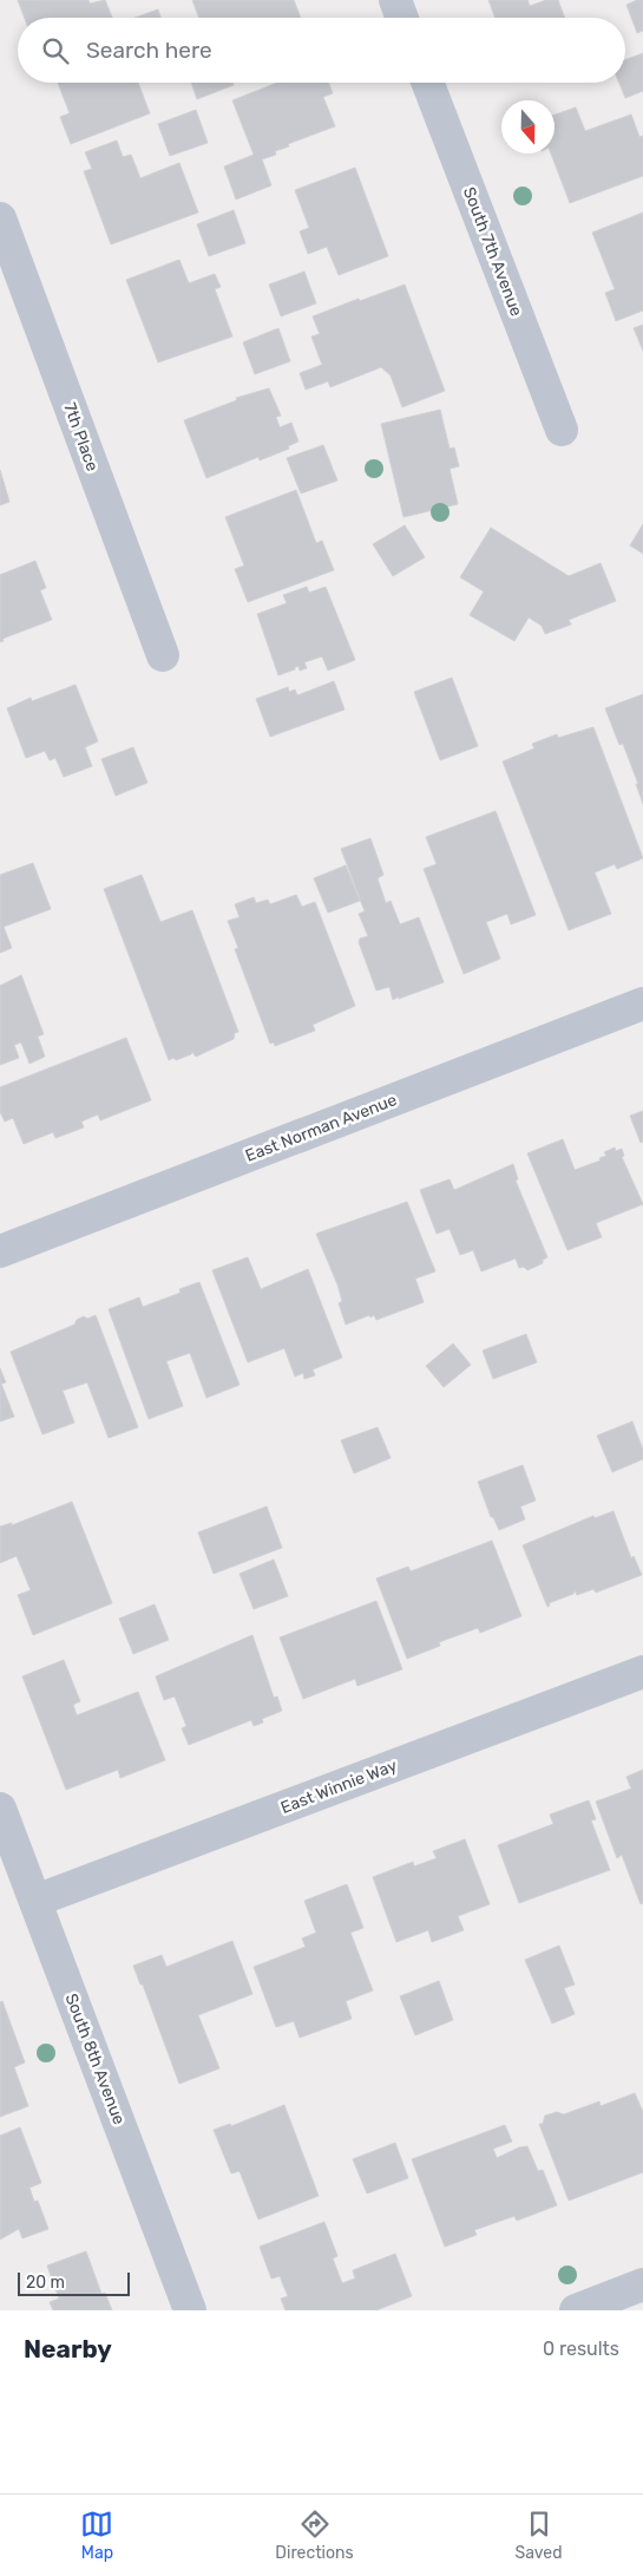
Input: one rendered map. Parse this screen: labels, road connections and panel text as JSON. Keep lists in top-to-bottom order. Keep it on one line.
{"streets":{"street":["South 7th Avenue","7th Place","East Norman Avenue","East Winnie Way","South 8th Avenue"]},"crossings":[["East Winnie Way","South 8th Avenue"]],"scale_bar":"20 m","north":"bottom","page":{"search":"Search here","scale":"20 m","heading":["Nearby","0 results"],"nav":["Map","Directions","Saved"]}}
